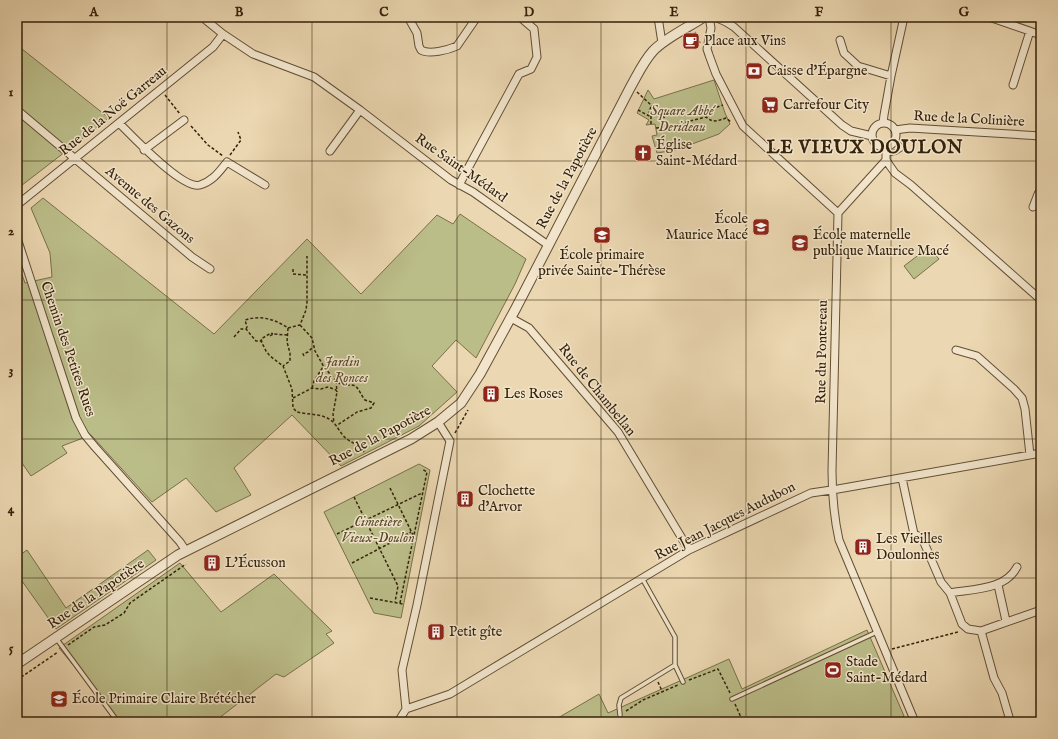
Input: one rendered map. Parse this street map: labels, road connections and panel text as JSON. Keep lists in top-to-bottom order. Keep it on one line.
{"streets":{"street":["Rue de la Noë Garreau","Rue de la Colinière","Rue Saint-Médard","Rue de la Papotière","Avenue des Gazons","Chemin des Petites Rues","Rue du Pontereau","Rue de Chambellan","Rue Jean Jacques Audubon"]},"crossings":[["Rue de la Noë Garreau","Rue Saint-Médard"],["Rue de la Noë Garreau","Avenue des Gazons"],["Rue Saint-Médard","Rue de la Papotière"],["Rue de la Papotière","Chemin des Petites Rues"],["Rue de la Papotière","Rue de Chambellan"],["Rue du Pontereau","Rue Jean Jacques Audubon"],["Rue de Chambellan","Rue Jean Jacques Audubon"]],"districts":["LE VIEUX DOULON"],"parks":["Square Abbé Derideau","Jardin des Ronces","Cimetière Vieux-Doulon"],"places":{"cafe":["Place aux Vins"],"bank":["Caisse d'Épargne"],"supermarket":["Carrefour City"],"church":["Église Saint-Médard"],"school or university":["École Maurice Macé","École primaire privée Sainte-Thérèse","École maternelle publique Maurice Macé","École Primaire Claire Brétécher"],"building":["Les Roses","Clochette d'Arvor","Les Vieilles Doulonnes","L'Écusson","Petit gîte"],"sports":["Stade Saint-Médard"]},"grid":{"columns":["A","B","C","D","E","F","G"],"rows":["1","2","3","4","5"]}}
